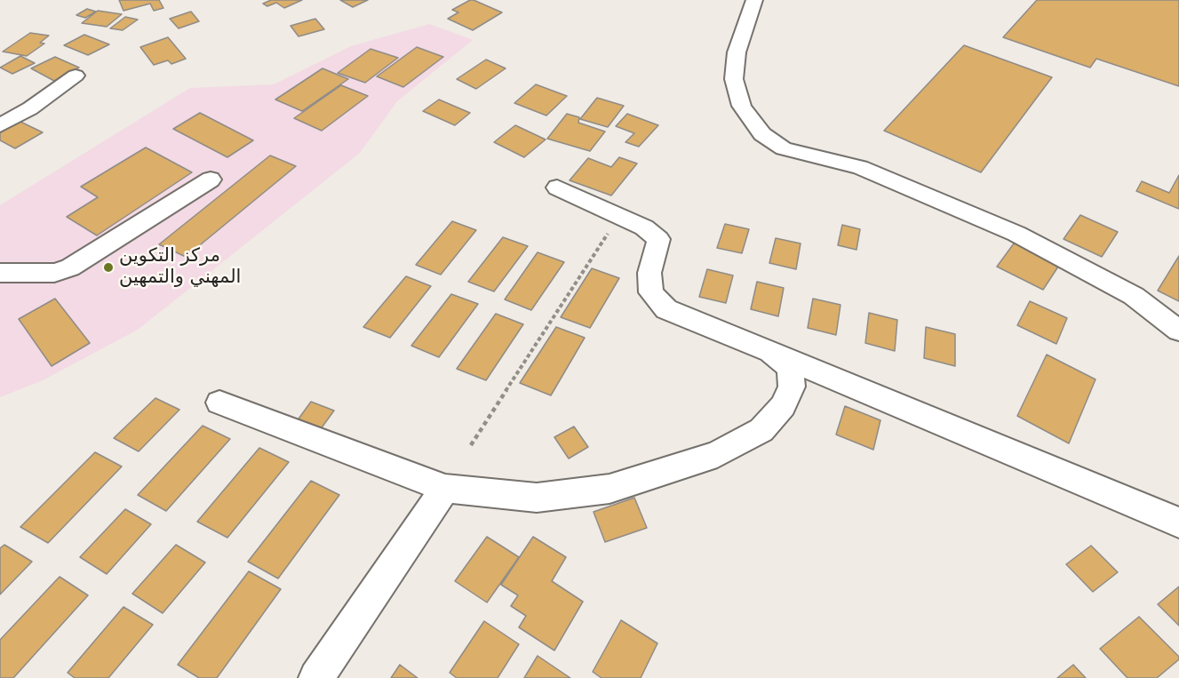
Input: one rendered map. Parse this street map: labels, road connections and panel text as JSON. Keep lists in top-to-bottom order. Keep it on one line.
{"places":["مركز التكوين المهني والتمهين"]}
